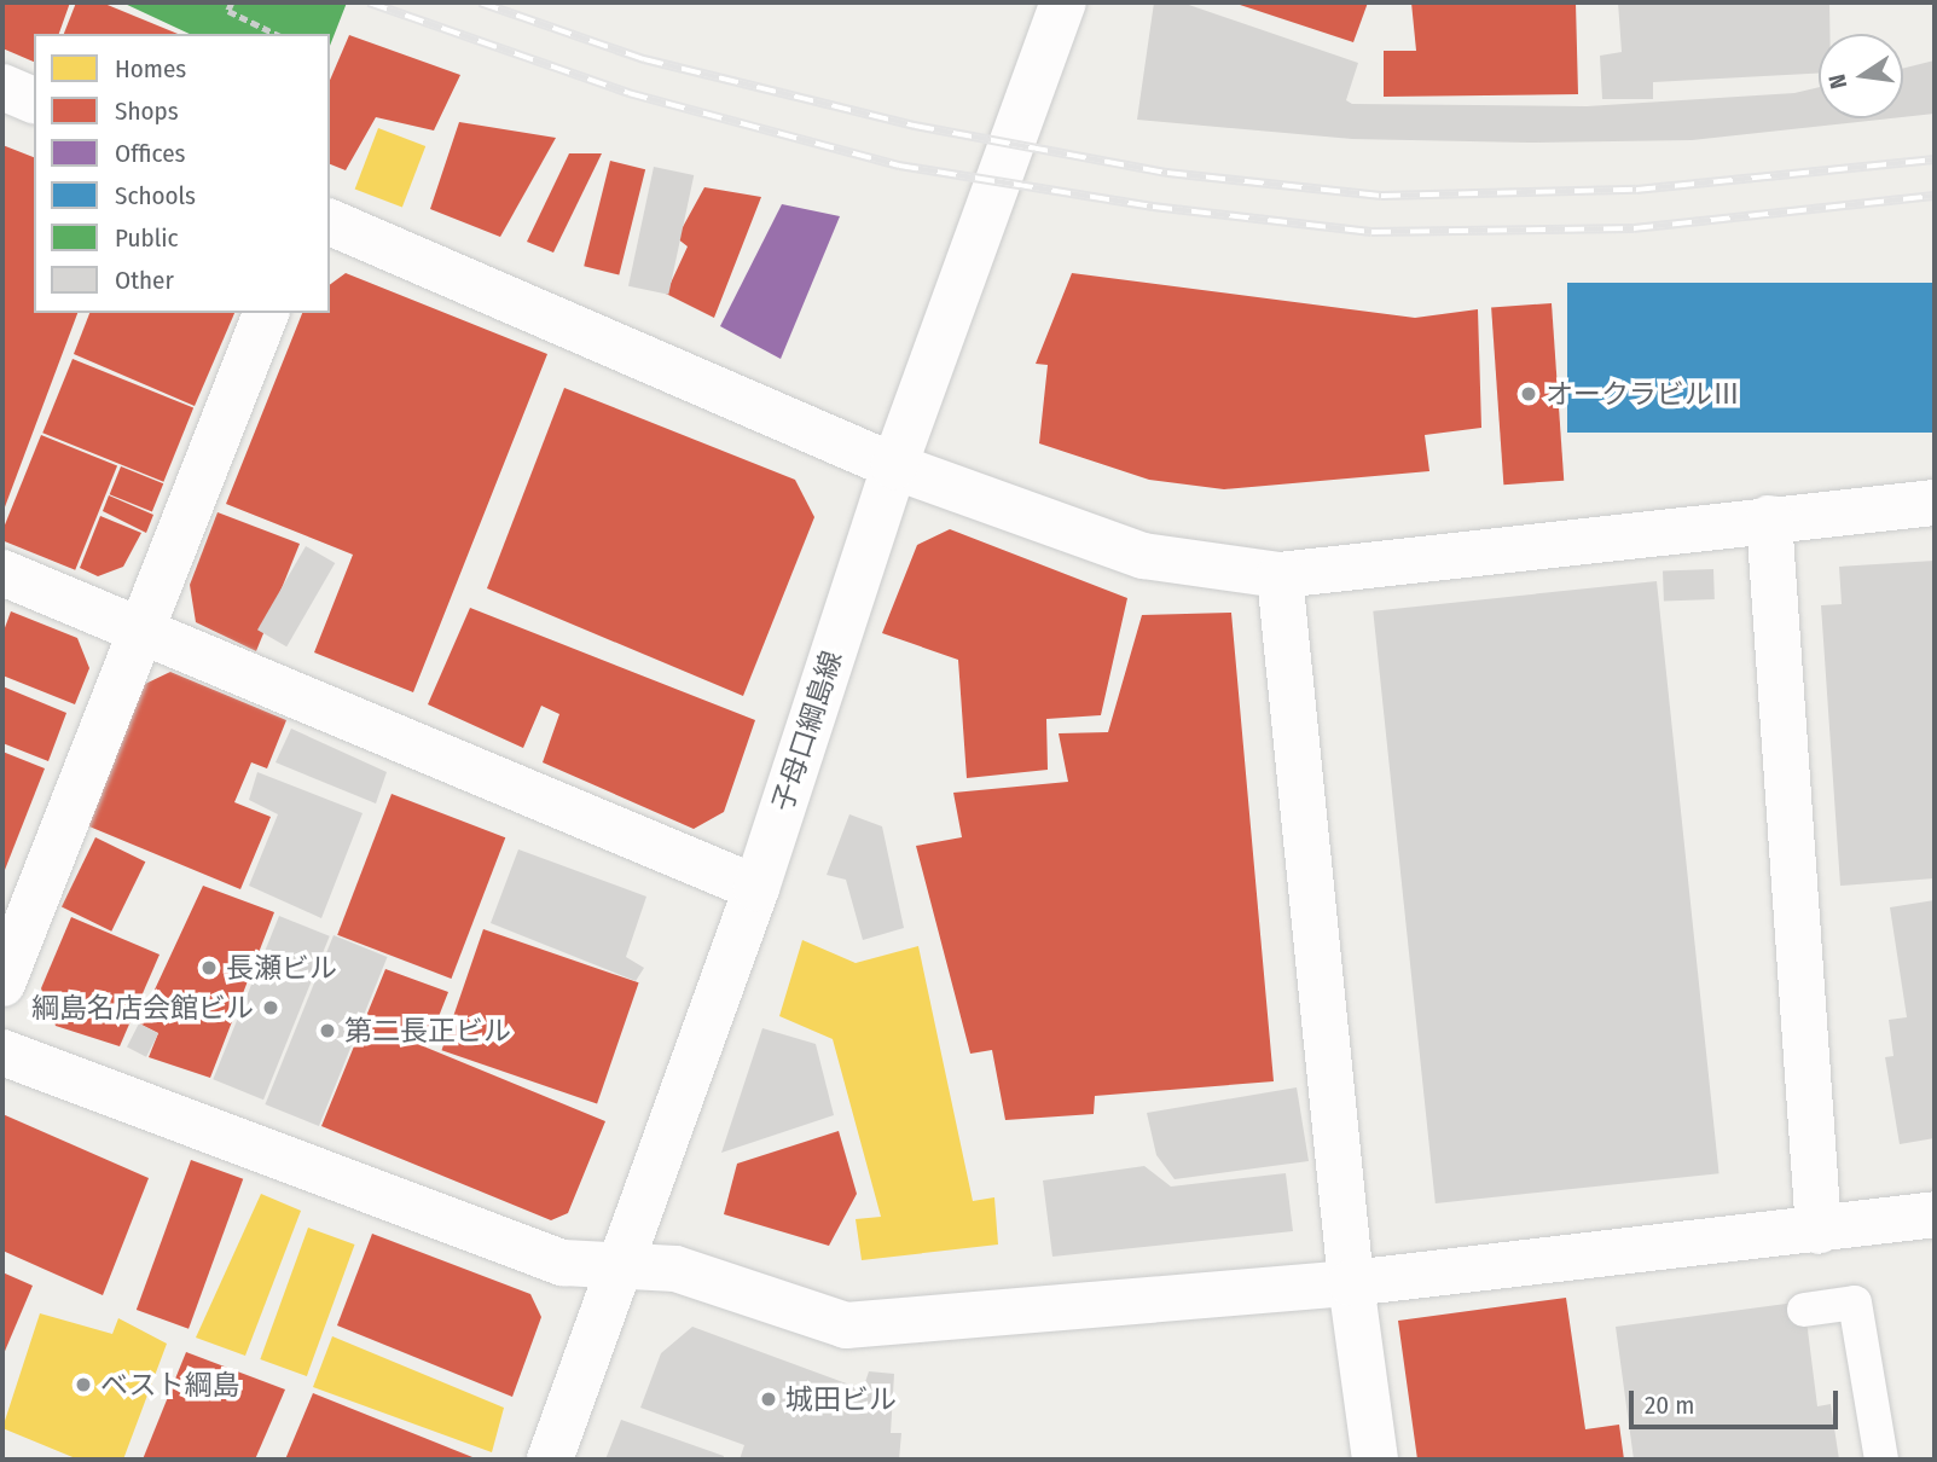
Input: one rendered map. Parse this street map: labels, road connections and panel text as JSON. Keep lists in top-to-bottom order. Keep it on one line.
{"streets":{"street":["子母口綱島線"]},"places":["オークラビルⅢ","長瀬ビル","綱島名店会館ビル","第二長正ビル","ベスト綱島","城田ビル"],"legend":["Homes","Shops","Offices","Schools","Public","Other"],"scale_bar":"20 m","north":"left"}
